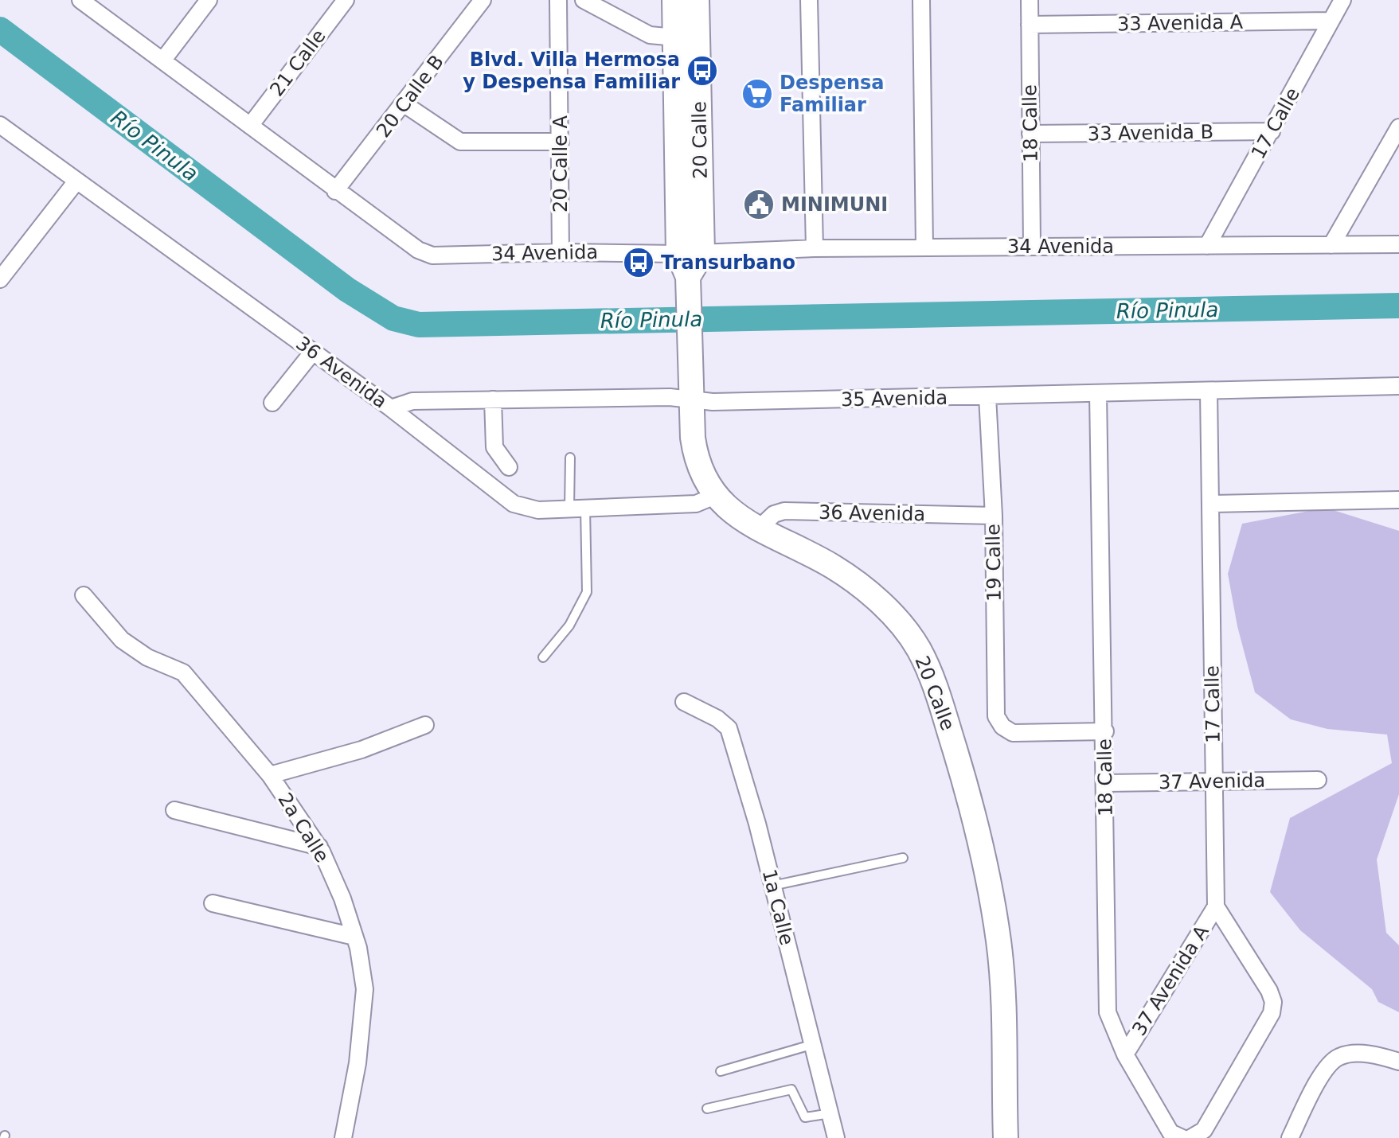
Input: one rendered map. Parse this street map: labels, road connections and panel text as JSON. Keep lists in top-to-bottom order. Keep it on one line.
{"streets":{"main road":["20 Calle"],"street":["33 Avenida A","21 Calle","20 Calle B","18 Calle","17 Calle","33 Avenida B","20 Calle A","34 Avenida","36 Avenida","35 Avenida","19 Calle","37 Avenida","2a Calle","1a Calle","37 Avenida A"]},"crossings":[["33 Avenida A","18 Calle"],["33 Avenida A","17 Calle"],["21 Calle","34 Avenida"],["20 Calle B","34 Avenida"],["18 Calle","33 Avenida B"],["18 Calle","34 Avenida"],["18 Calle","35 Avenida"],["18 Calle","19 Calle"],["18 Calle","37 Avenida"],["18 Calle","37 Avenida A"],["17 Calle","33 Avenida B"],["17 Calle","34 Avenida"],["17 Calle","35 Avenida"],["17 Calle","37 Avenida"],["17 Calle","37 Avenida A"],["20 Calle","34 Avenida"],["20 Calle","36 Avenida"],["20 Calle","35 Avenida"],["20 Calle A","34 Avenida"],["36 Avenida","35 Avenida"],["36 Avenida","19 Calle"],["35 Avenida","19 Calle"]],"water":["Río Pinula"],"places":{"bus stop":["Blvd. Villa Hermosa y Despensa Familiar","Transurbano"],"supermarket":["Despensa Familiar"],"public building":["MINIMUNI"]}}
